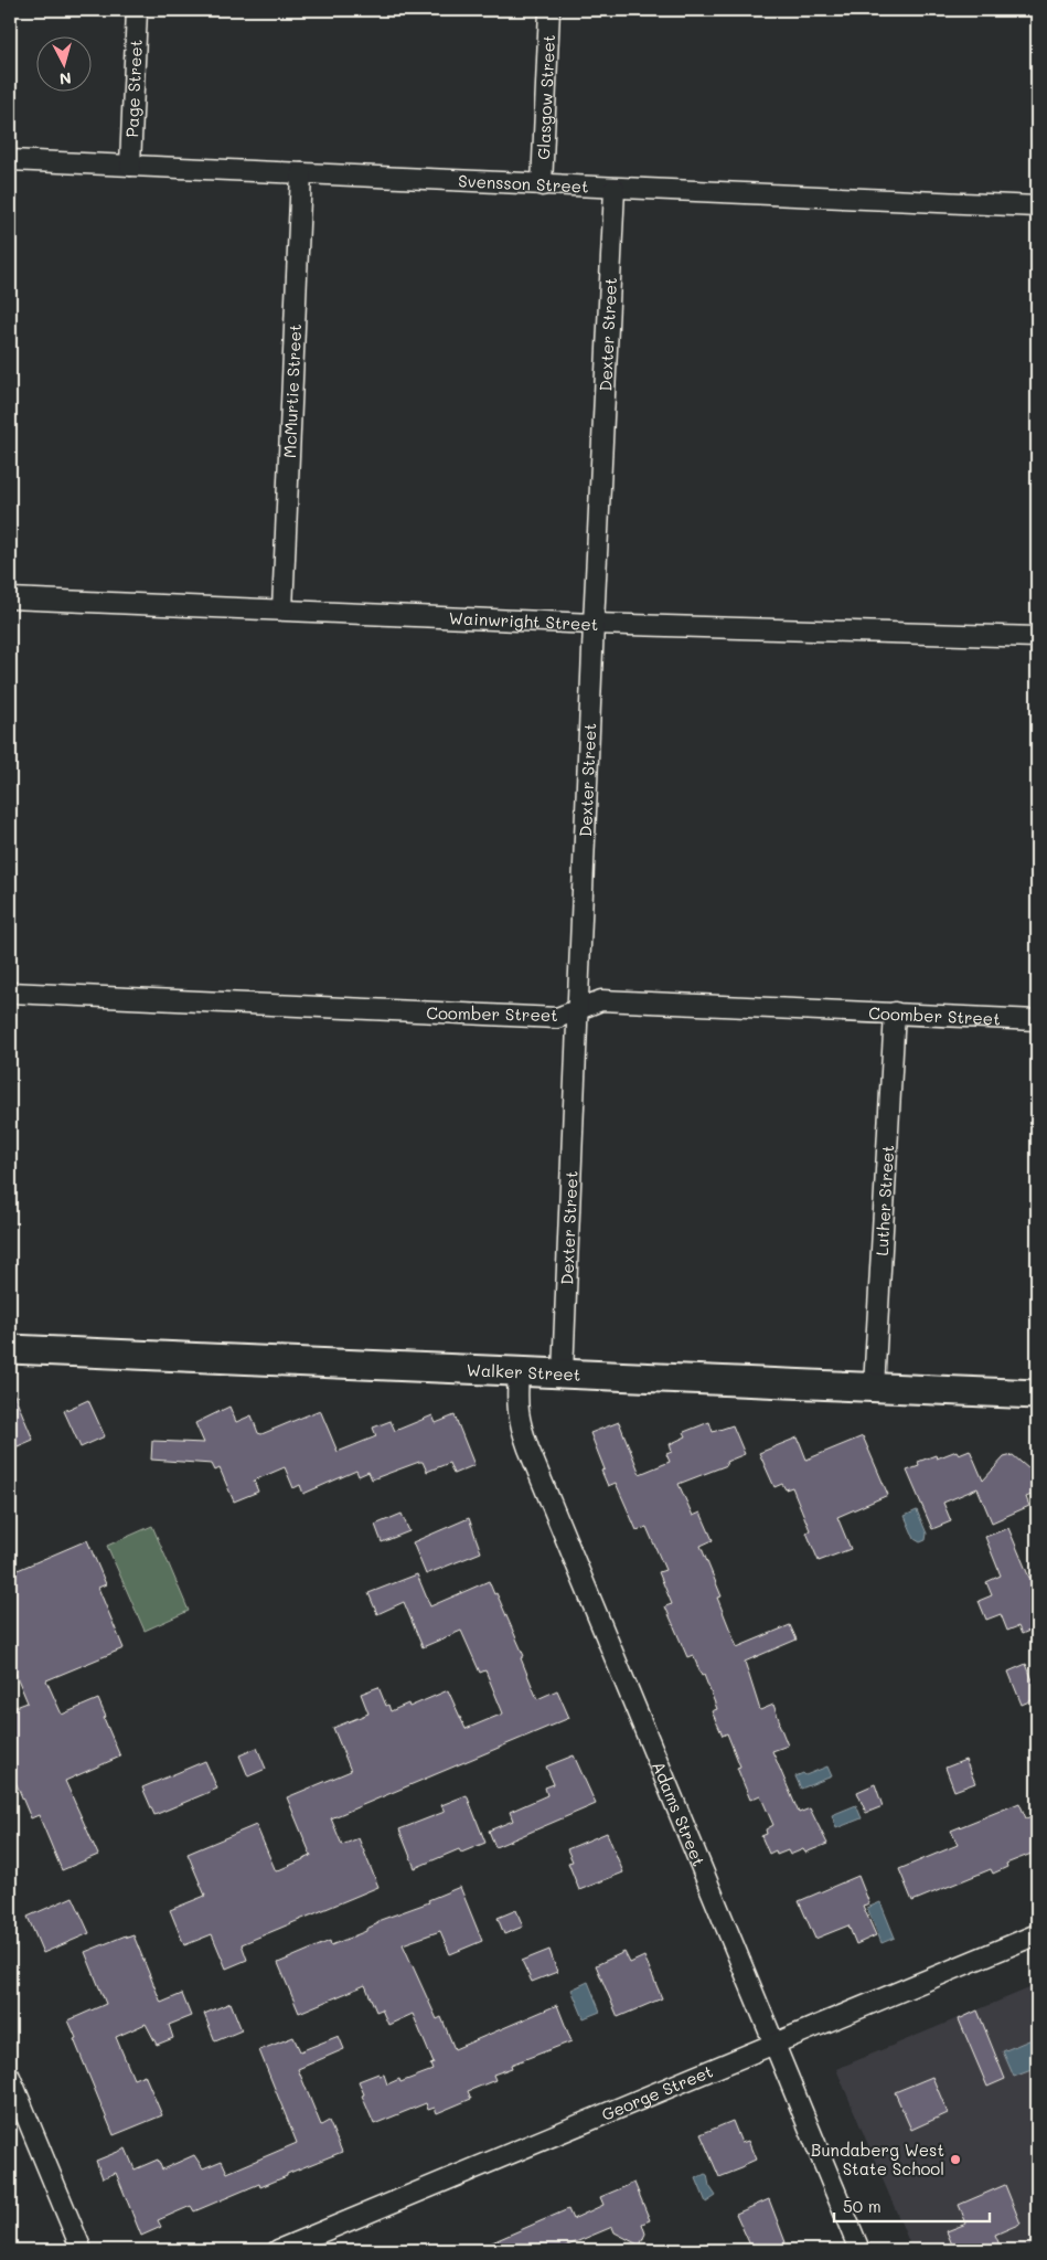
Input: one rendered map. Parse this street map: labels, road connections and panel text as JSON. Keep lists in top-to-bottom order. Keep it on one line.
{"streets":{"main road":["Walker Street"],"street":["Page Street","Glasgow Street","Svensson Street","Dexter Street","McMurtie Street","Wainwright Street","Coomber Street","Luther Street","Adams Street","George Street"]},"crossings":[["Page Street","Svensson Street"],["Glasgow Street","Svensson Street"],["Svensson Street","Dexter Street"],["Svensson Street","McMurtie Street"],["Dexter Street","Wainwright Street"],["Dexter Street","Coomber Street"],["Dexter Street","Walker Street"],["McMurtie Street","Wainwright Street"],["Coomber Street","Luther Street"],["Luther Street","Walker Street"],["Walker Street","Adams Street"],["Adams Street","George Street"]],"places":["Bundaberg West State School"],"scale_bar":"50 m","north":"bottom"}
